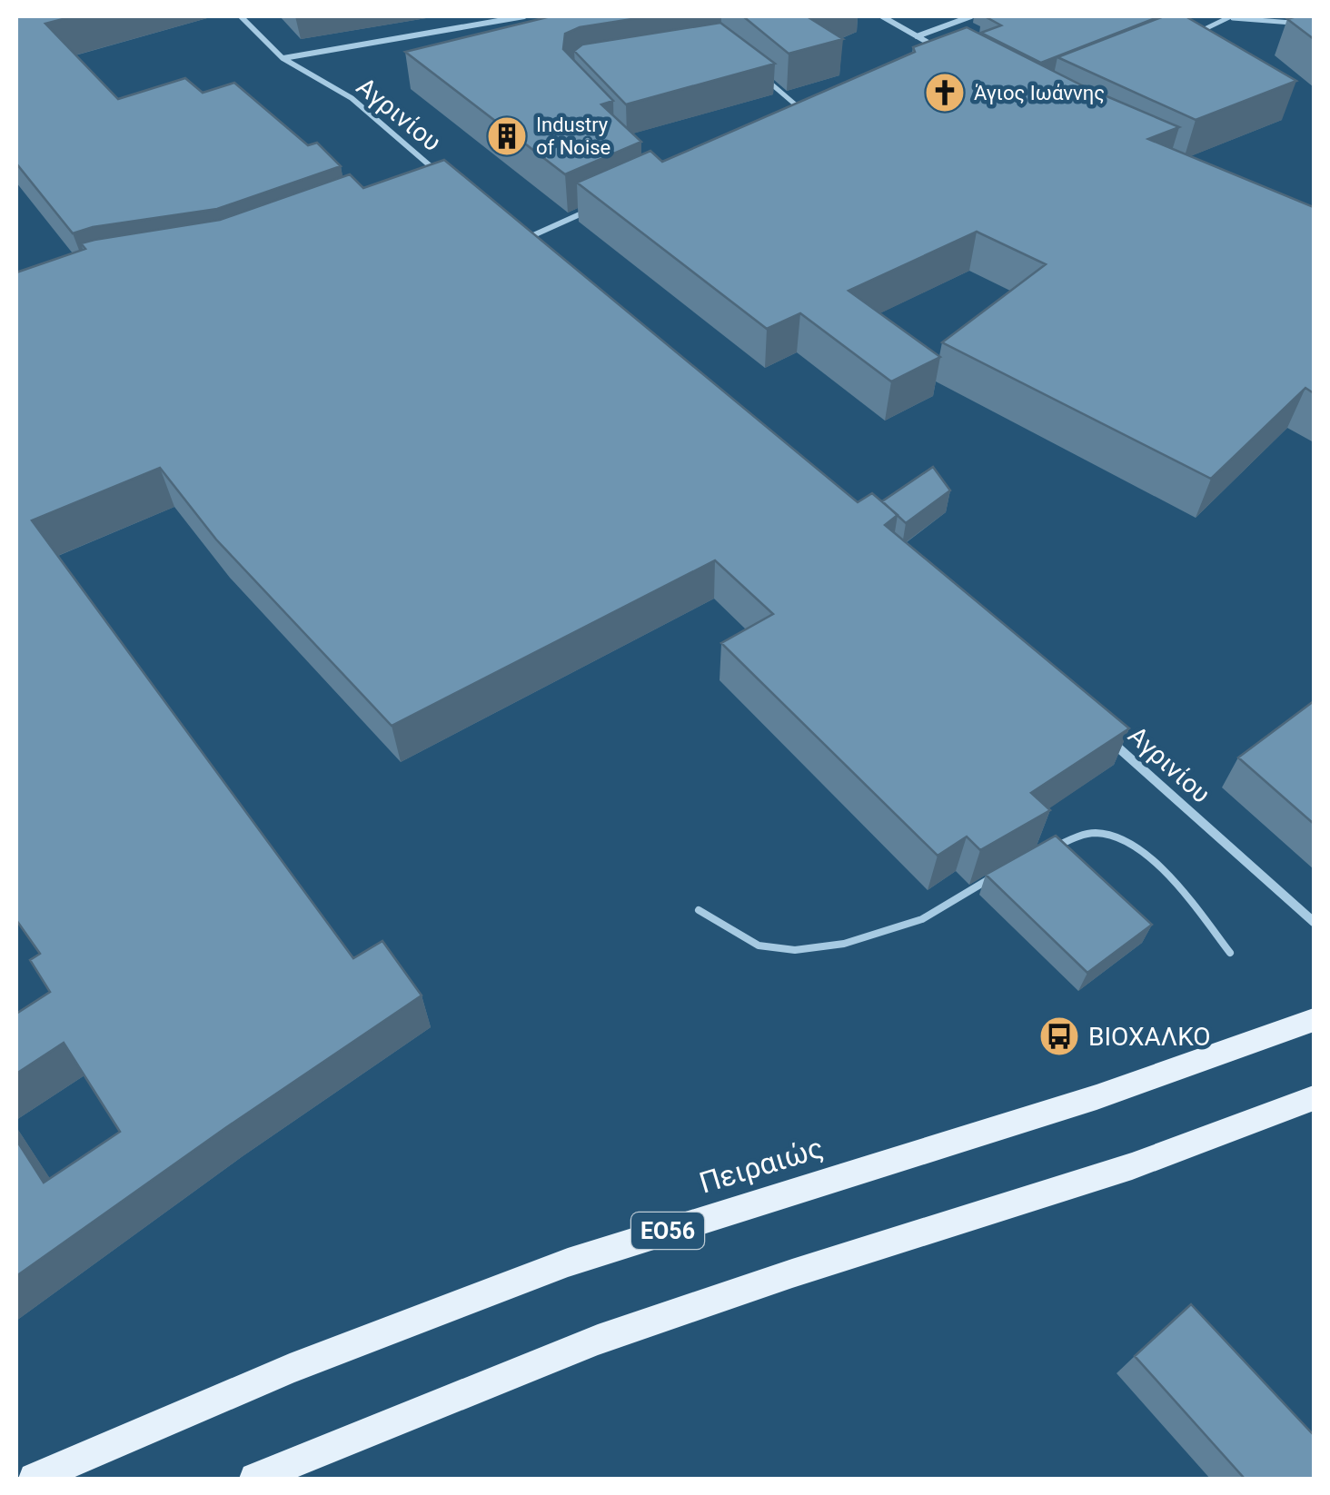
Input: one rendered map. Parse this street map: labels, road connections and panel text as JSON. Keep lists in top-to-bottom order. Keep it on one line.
{"streets":{"main road":["Πειραιώς","ΕΟ56"],"street":["Αγρινίου"]},"places":{"church":["Άγιος Ιωάννης"],"building":["Industry of Noise"],"bus stop":["ΒΙΟΧΑΛΚΟ"]}}
